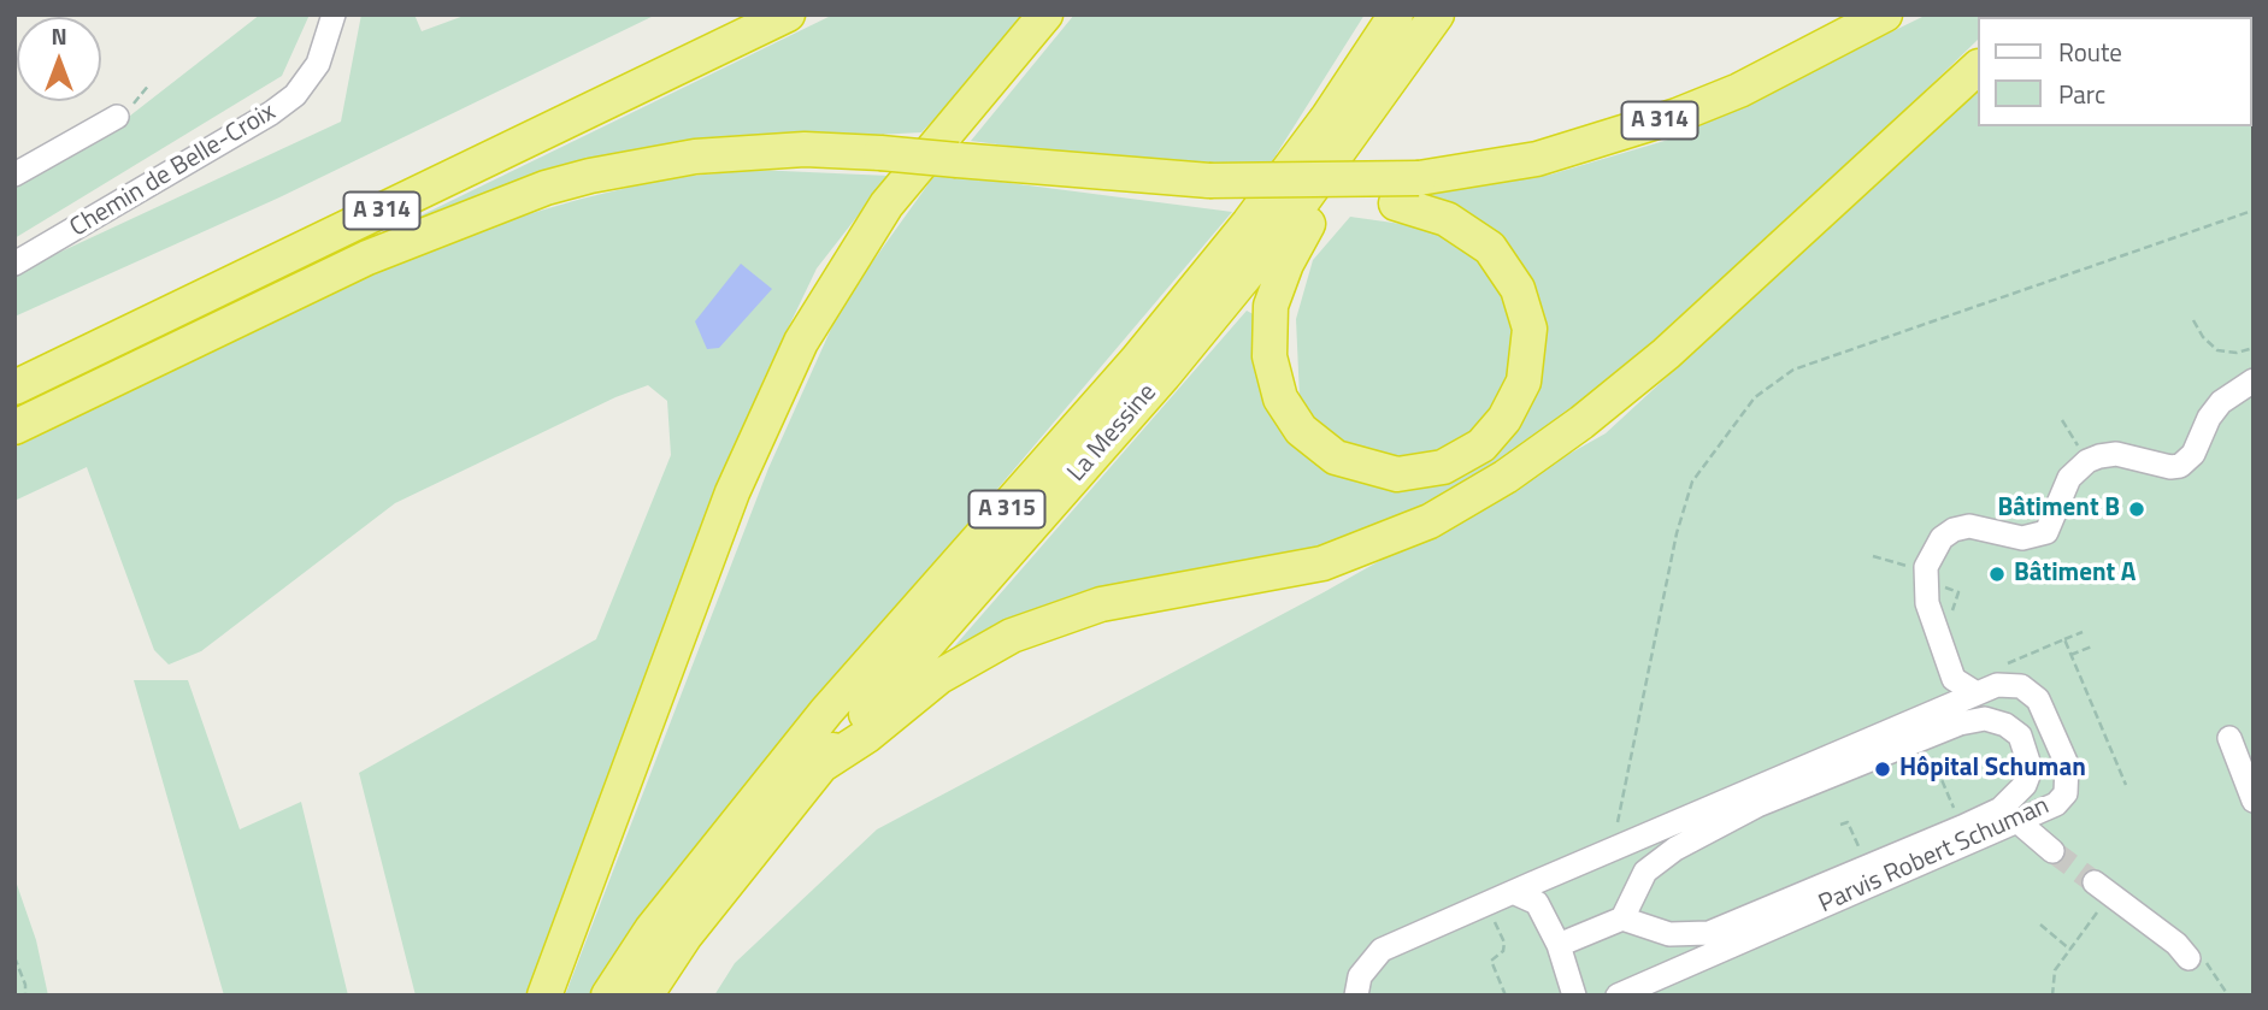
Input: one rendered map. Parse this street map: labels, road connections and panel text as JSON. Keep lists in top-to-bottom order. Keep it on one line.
{"streets":{"highway":["A 314","La Messine","A 315"],"street":["Chemin de Belle-Croix","Parvis Robert Schuman"]},"places":["Bâtiment B","Bâtiment A","Hôpital Schuman"],"legend":["Route","Parc"],"north":"top"}
